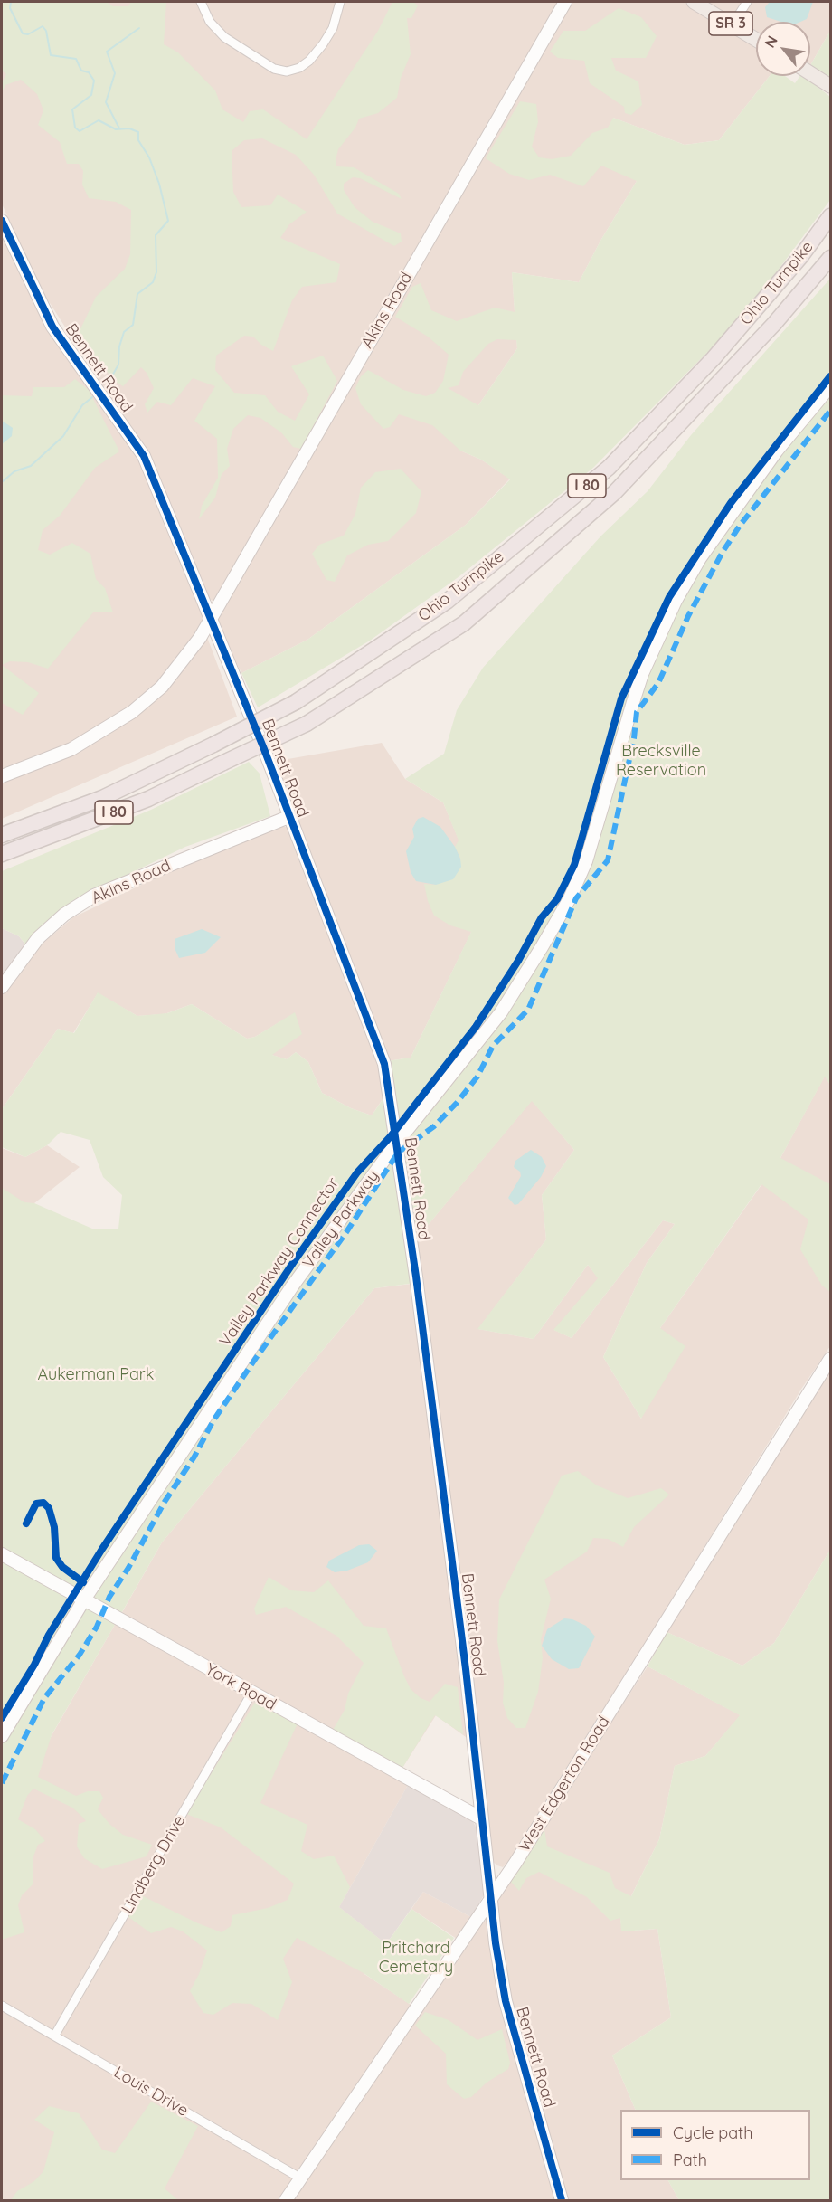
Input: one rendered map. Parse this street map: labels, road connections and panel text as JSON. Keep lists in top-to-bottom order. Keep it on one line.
{"streets":{"highway":["Ohio Turnpike","I 80"],"main road":["SR 3"],"street":["Akins Road","Bennett Road","Valley Parkway","York Road","West Edgerton Road","Lindberg Drive","Louis Drive"],"cycle path":["Valley Parkway Connector"]},"crossings":[["Akins Road","Bennett Road"],["Bennett Road","Valley Parkway"],["Bennett Road","York Road"],["Bennett Road","West Edgerton Road"],["Valley Parkway","York Road"],["York Road","Lindberg Drive"],["West Edgerton Road","Louis Drive"],["Lindberg Drive","Louis Drive"]],"parks":["Brecksville Reservation","Aukerman Park","Pritchard Cemetary"],"legend":["Cycle path","Path"],"north":"top left"}
